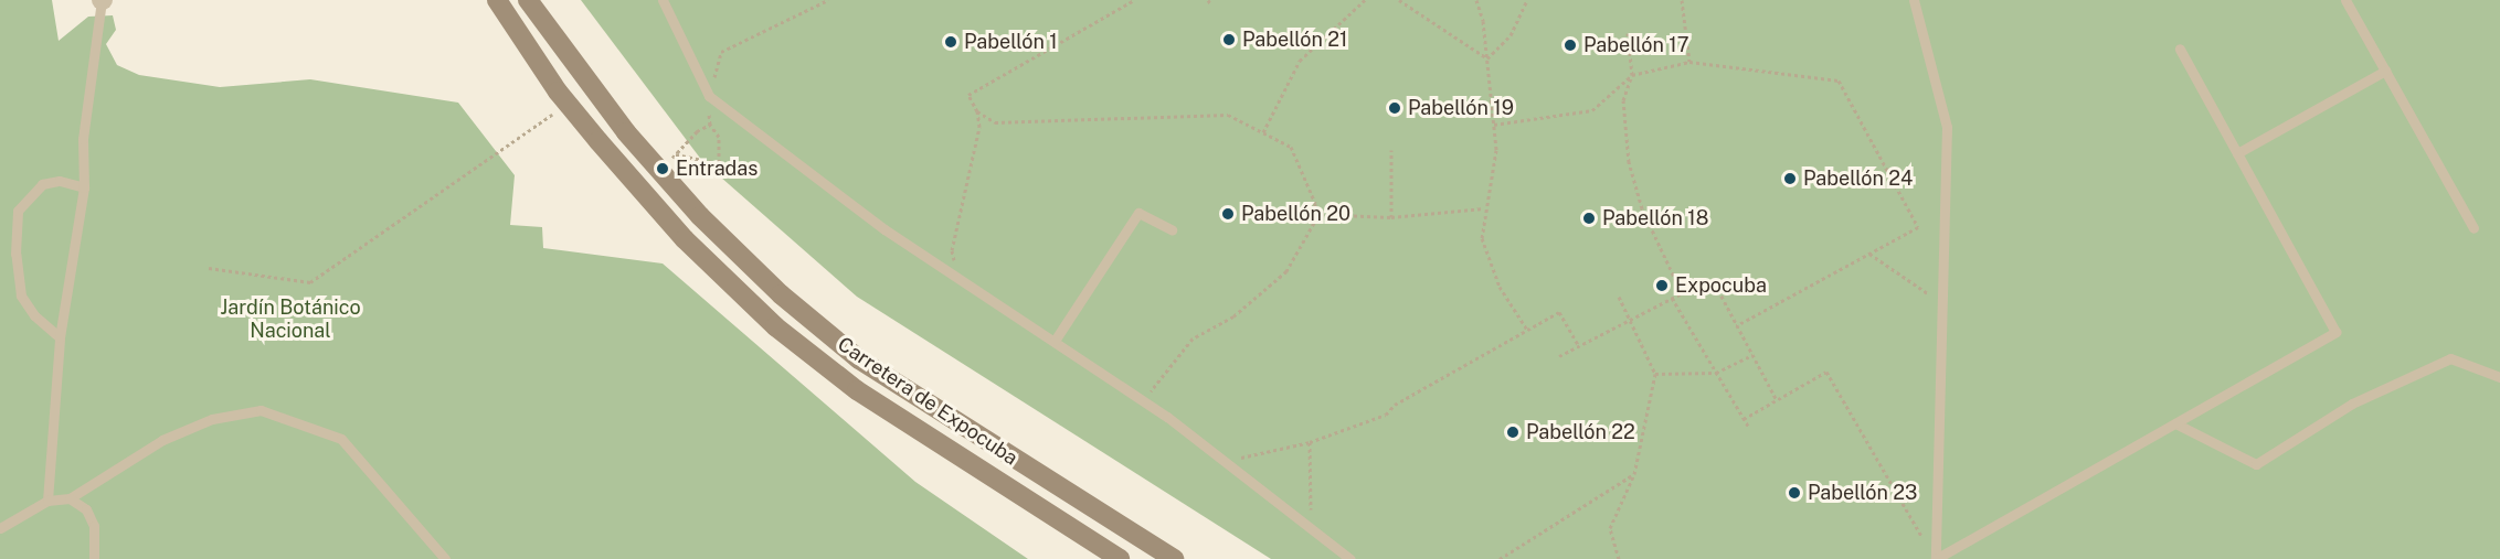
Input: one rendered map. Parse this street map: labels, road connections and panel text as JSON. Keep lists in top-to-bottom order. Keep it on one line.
{"streets":{"main road":["Carretera de Expocuba"]},"parks":["Jardín Botánico Nacional"],"places":["Pabellón 21","Pabellón 1","Pabellón 17","Pabellón 19","Entradas","Pabellón 24","Pabellón 20","Pabellón 18","Expocuba","Pabellón 22","Pabellón 23"]}
